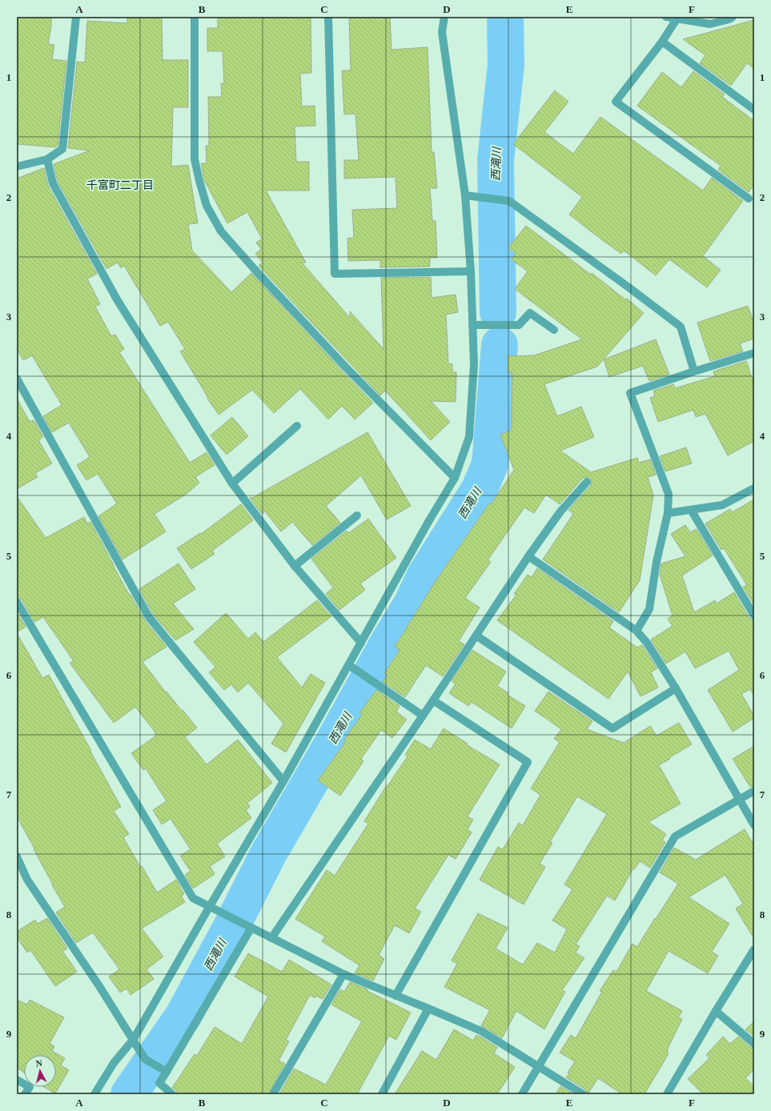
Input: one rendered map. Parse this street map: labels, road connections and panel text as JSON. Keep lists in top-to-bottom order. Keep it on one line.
{"districts":["千富町二丁目"],"water":["西滝川"],"north":"top","grid":{"columns":["A","B","C","D","E","F"],"rows":["1","2","3","4","5","6","7","8","9"]}}
